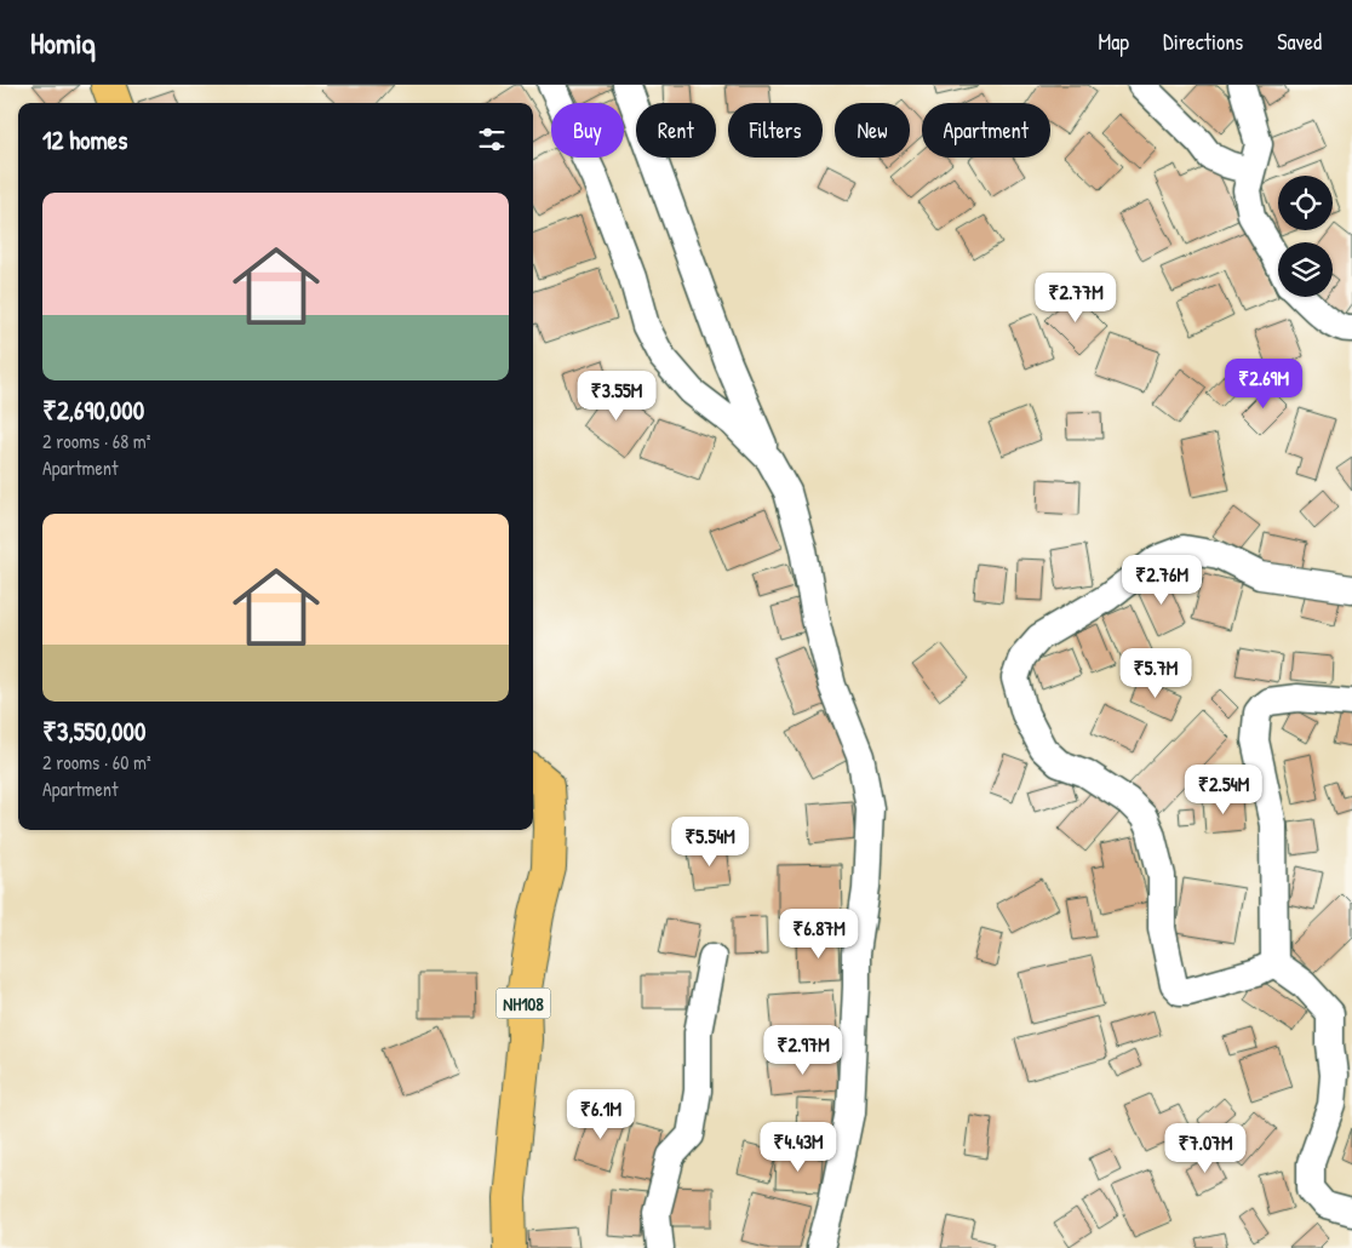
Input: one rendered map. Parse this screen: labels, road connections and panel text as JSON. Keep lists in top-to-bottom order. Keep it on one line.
{"streets":{"highway":["NH108"]},"page":{"header":"Homiq","nav":["Map","Directions","Saved"],"chip":["Buy","Rent","Filters","New","Apartment"],"heading":"12 homes","list":[{"name":"₹2,690,000","note":"2 rooms · 68 m² · Apartment"},{"name":"₹3,550,000","note":"2 rooms · 60 m² · Apartment"}],"price":["₹2.77M","₹2.69M","₹3.55M","₹2.76M","₹5.7M","₹2.54M","₹5.54M","₹6.87M","₹2.97M","₹6.1M","₹4.43M","₹7.07M"]}}
